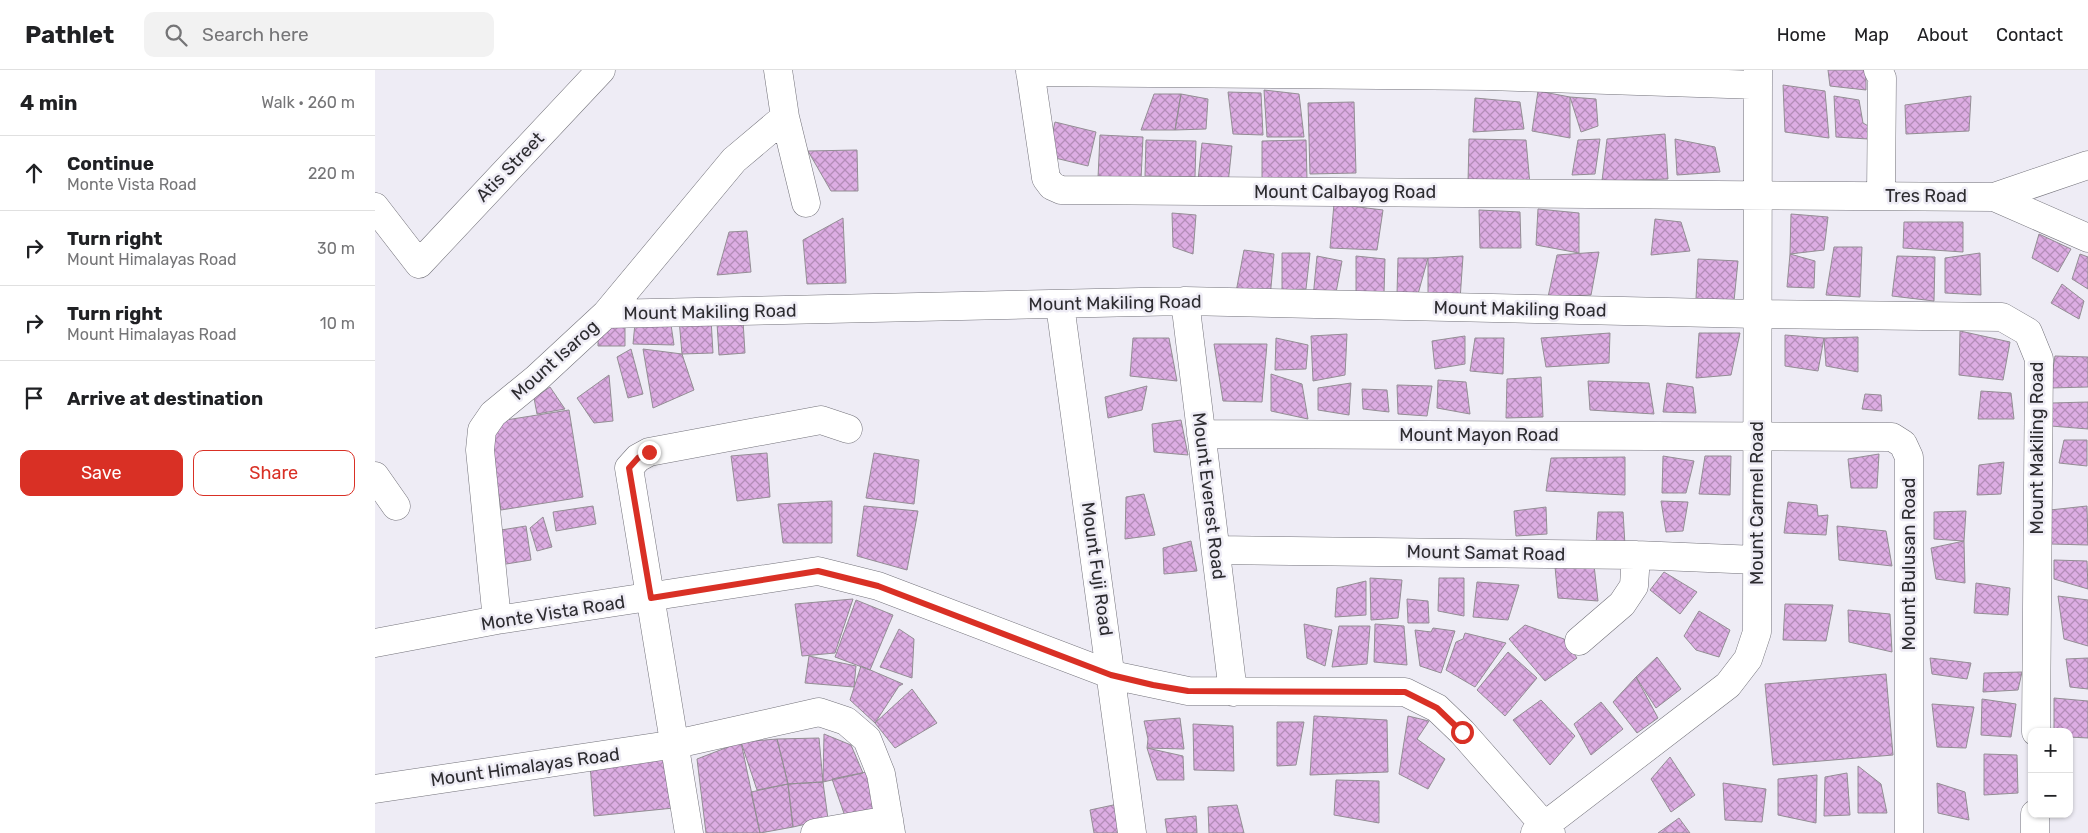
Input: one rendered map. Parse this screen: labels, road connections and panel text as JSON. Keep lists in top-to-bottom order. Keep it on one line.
{"streets":{"street":["Atis Street","Mount Calbayog Road","Tres Road","Mount Makiling Road","Mount Isarog","Mount Mayon Road","Mount Everest Road","Mount Carmel Road","Mount Samat Road","Mount Bulusan Road","Mount Fuji Road","Monte Vista Road","Mount Himalayas Road"]},"crossings":[["Mount Calbayog Road","Tres Road"],["Mount Calbayog Road","Mount Carmel Road"],["Tres Road","Mount Carmel Road"],["Mount Makiling Road","Mount Isarog"],["Mount Makiling Road","Mount Everest Road"],["Mount Makiling Road","Mount Carmel Road"],["Mount Makiling Road","Mount Fuji Road"],["Mount Isarog","Monte Vista Road"],["Mount Mayon Road","Mount Everest Road"],["Mount Mayon Road","Mount Carmel Road"],["Mount Mayon Road","Mount Bulusan Road"],["Mount Everest Road","Mount Samat Road"],["Mount Everest Road","Monte Vista Road"],["Mount Carmel Road","Mount Samat Road"],["Mount Carmel Road","Mount Bulusan Road"],["Mount Carmel Road","Monte Vista Road"],["Mount Fuji Road","Monte Vista Road"]],"page":{"header":"Pathlet","search":"Search here","nav":["Home","Map","About","Contact"],"heading":["4 min","Walk · 260 m"],"list":[["Continue","Monte Vista Road","220 m"],["Turn right","Mount Himalayas Road","30 m"],["Turn right","Mount Himalayas Road","10 m"],"Arrive at destination"],"buttons":["Save","Share"],"map_buttons":["+","−"]}}
